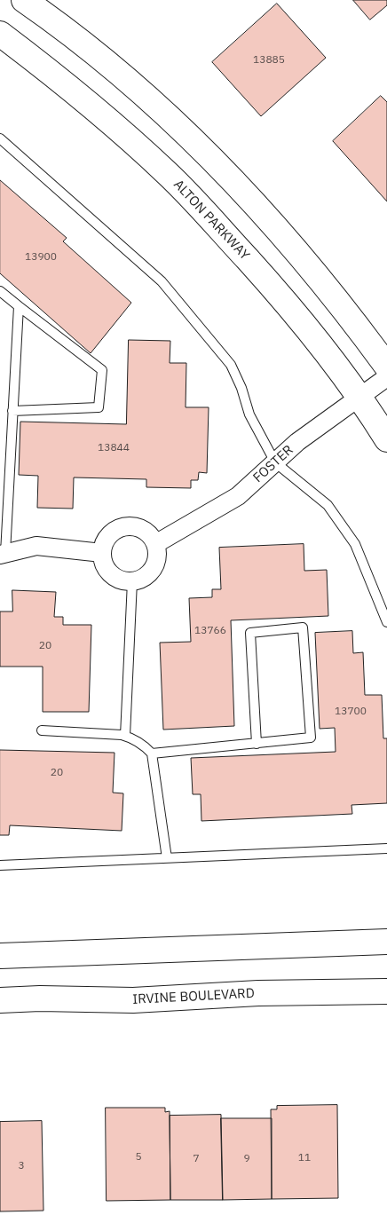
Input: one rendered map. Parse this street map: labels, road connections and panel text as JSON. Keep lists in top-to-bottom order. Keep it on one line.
{"streets":{"main road":["ALTON PARKWAY","IRVINE BOULEVARD"],"street":["FOSTER"]},"crossings":[["ALTON PARKWAY","FOSTER"]],"house_numbers":["13885","13900","13844","13766","20","13700","20","5","11","7","9","3"]}
